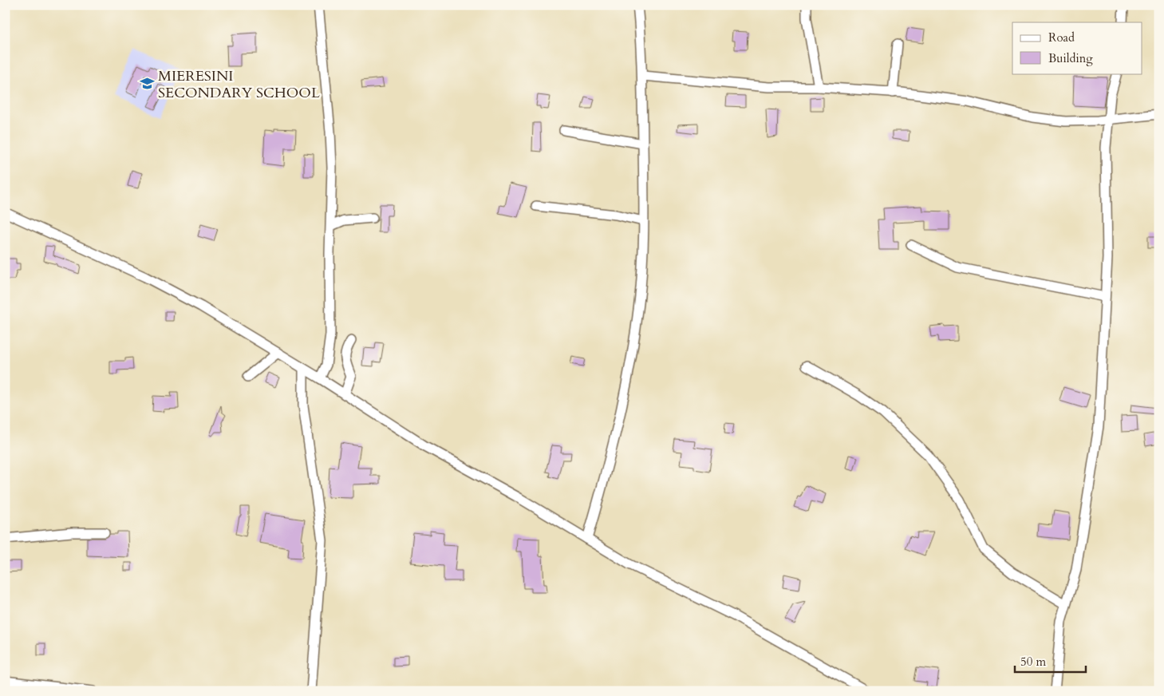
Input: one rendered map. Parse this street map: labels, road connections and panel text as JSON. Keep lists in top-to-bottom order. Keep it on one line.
{"places":{"school or university":["MIERESINI SECONDARY SCHOOL"]},"legend":["Road","Building"],"scale_bar":"50 m"}
